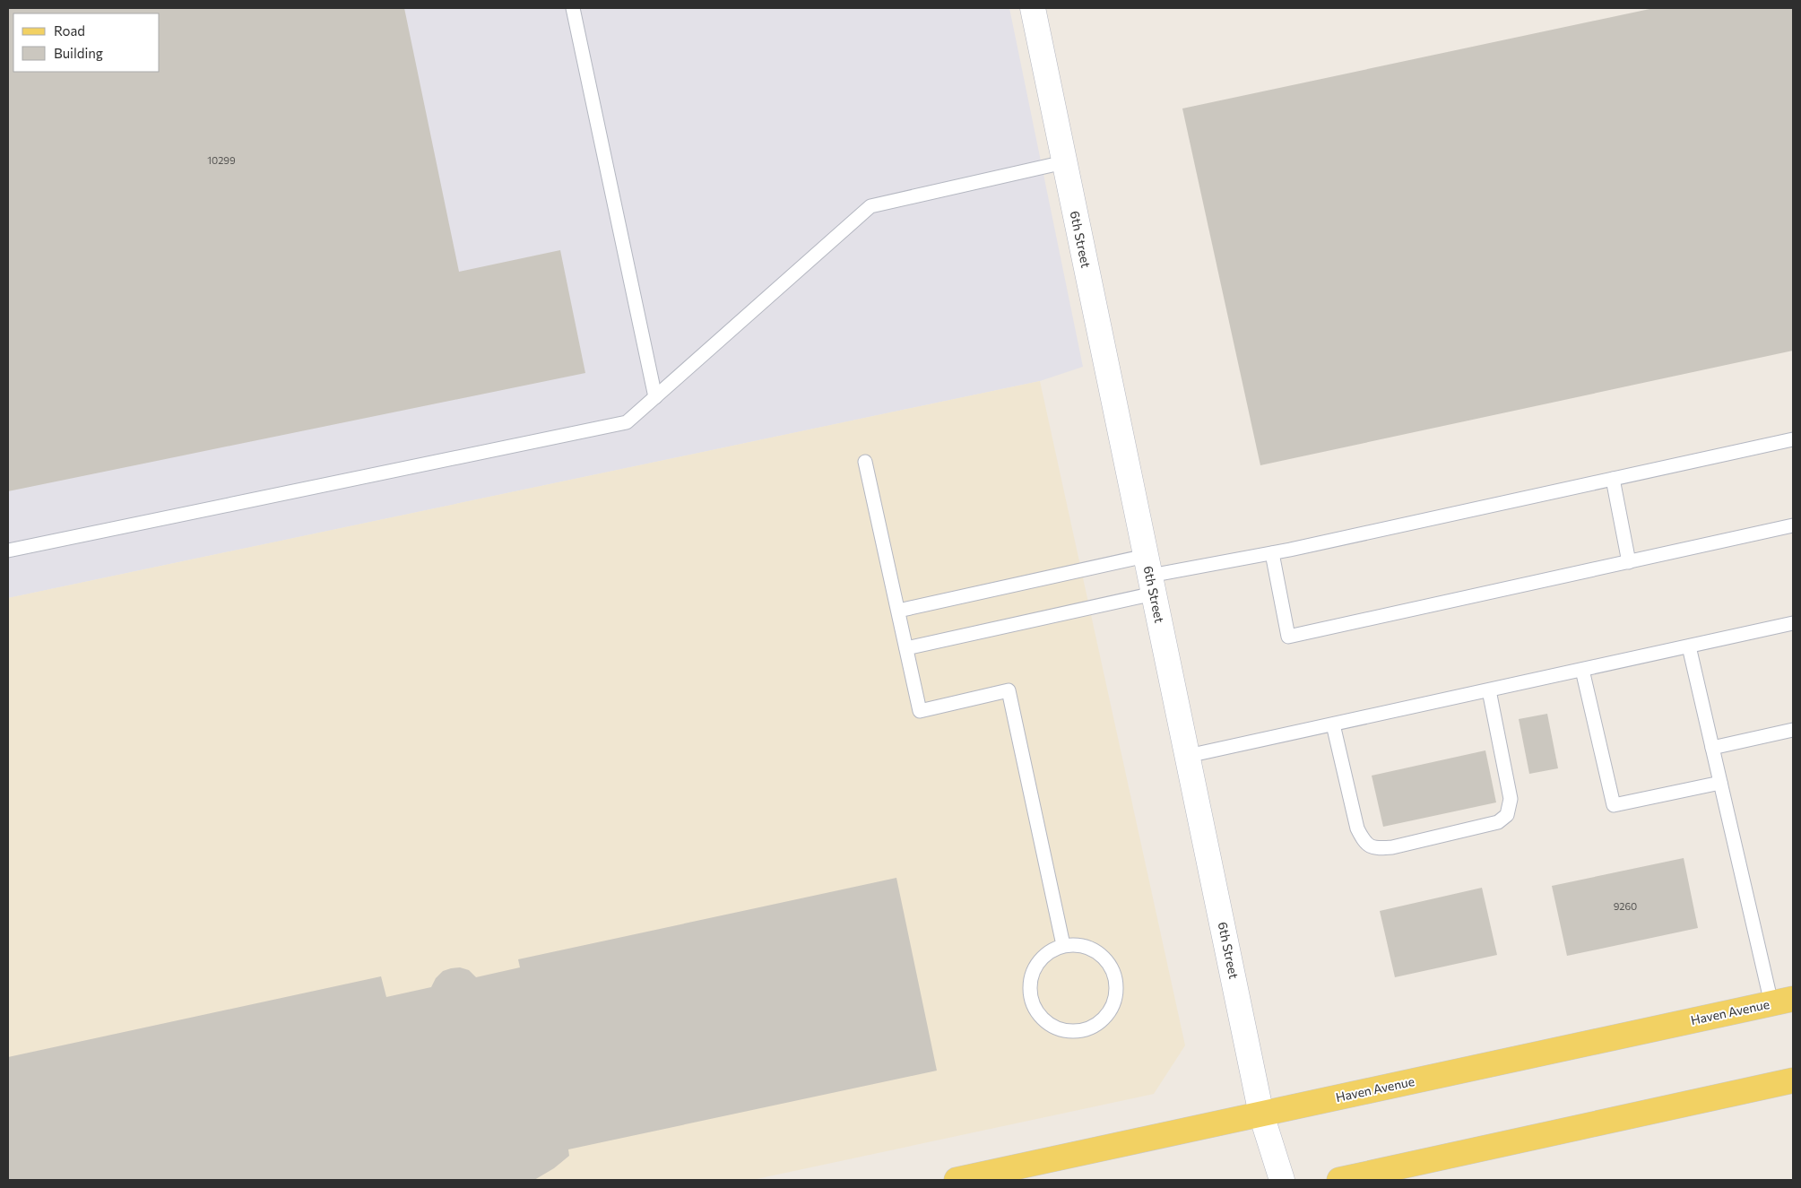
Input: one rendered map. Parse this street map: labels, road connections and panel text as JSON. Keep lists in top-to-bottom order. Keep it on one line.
{"streets":{"main road":["6th Street","Haven Avenue"]},"crossings":[["6th Street","Haven Avenue"]],"house_numbers":["10299","9260"],"legend":["Road","Building"]}
